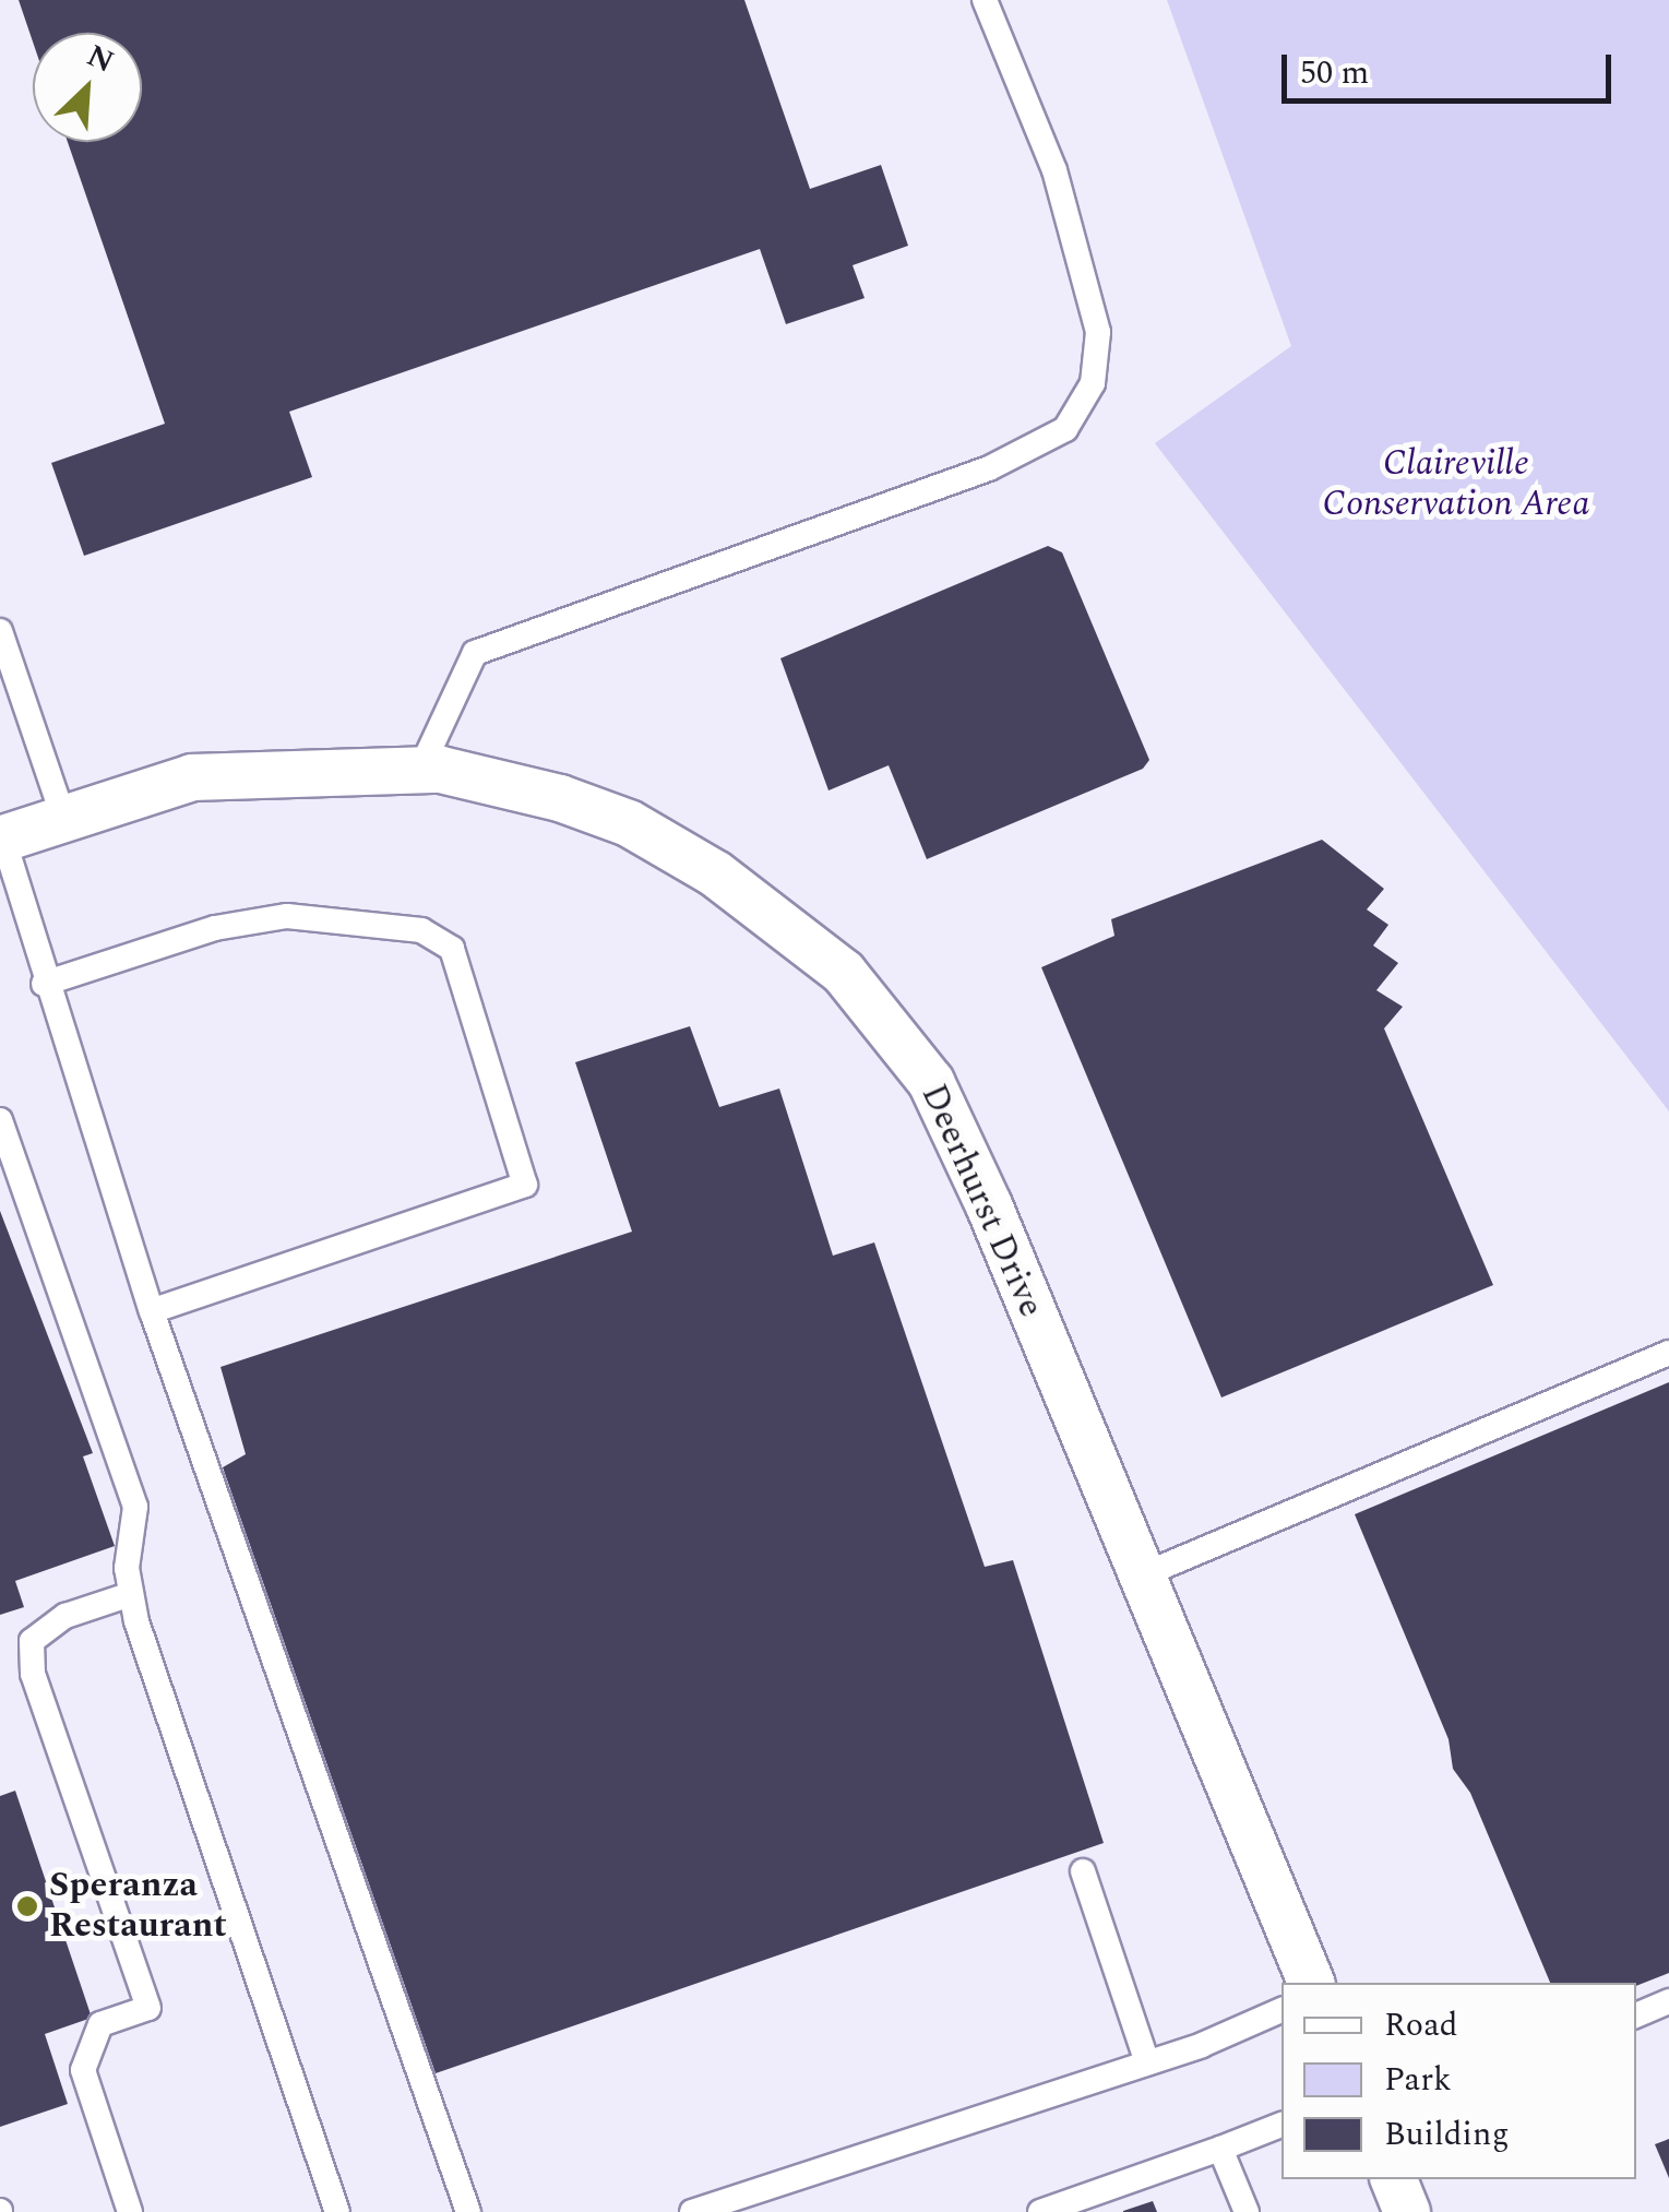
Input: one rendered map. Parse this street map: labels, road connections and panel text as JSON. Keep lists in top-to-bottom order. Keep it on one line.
{"streets":{"street":["Deerhurst Drive"]},"parks":["Claireville Conservation Area"],"places":["Speranza Restaurant"],"legend":["Road","Park","Building"],"scale_bar":"50 m","north":"top right"}
